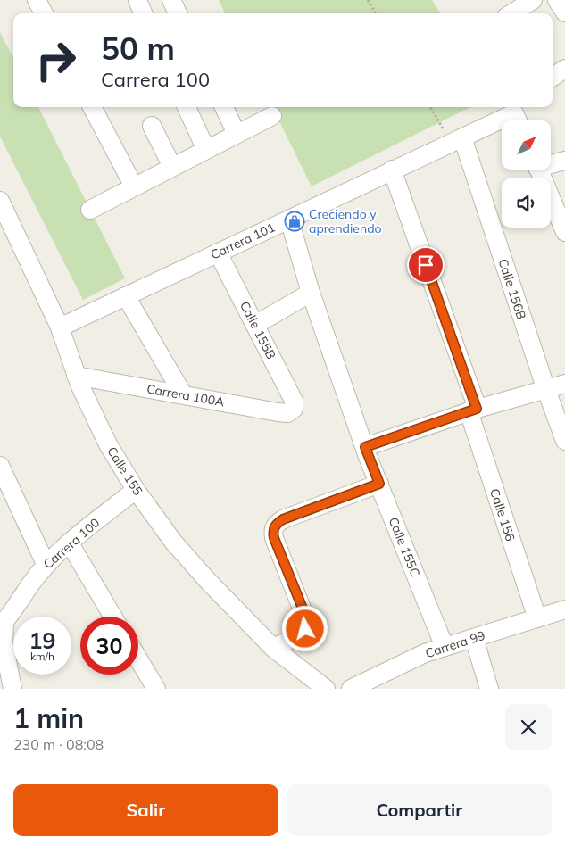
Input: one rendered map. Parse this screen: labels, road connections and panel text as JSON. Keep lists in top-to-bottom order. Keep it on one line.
{"streets":{"street":["Carrera 101","Calle 156B","Calle 155B","Carrera 100A","Calle 155","Calle 156","Carrera 100","Calle 155C","Carrera 99"]},"crossings":[["Carrera 101","Calle 156B"],["Carrera 101","Calle 155B"],["Carrera 101","Calle 155"],["Carrera 101","Calle 156"],["Carrera 101","Calle 155C"],["Calle 155B","Carrera 100A"],["Carrera 100A","Calle 155"],["Calle 155","Carrera 100"],["Calle 156","Carrera 99"],["Calle 155C","Carrera 99"]],"places":{"shop":["Creciendo y aprendiendo"]},"north":"top right","page":{"turn":["50 m","Carrera 100"],"speed":"19 km/h","limit":"30","heading":["1 min","230 m · 08:08"],"buttons":["Salir","Compartir"]}}
